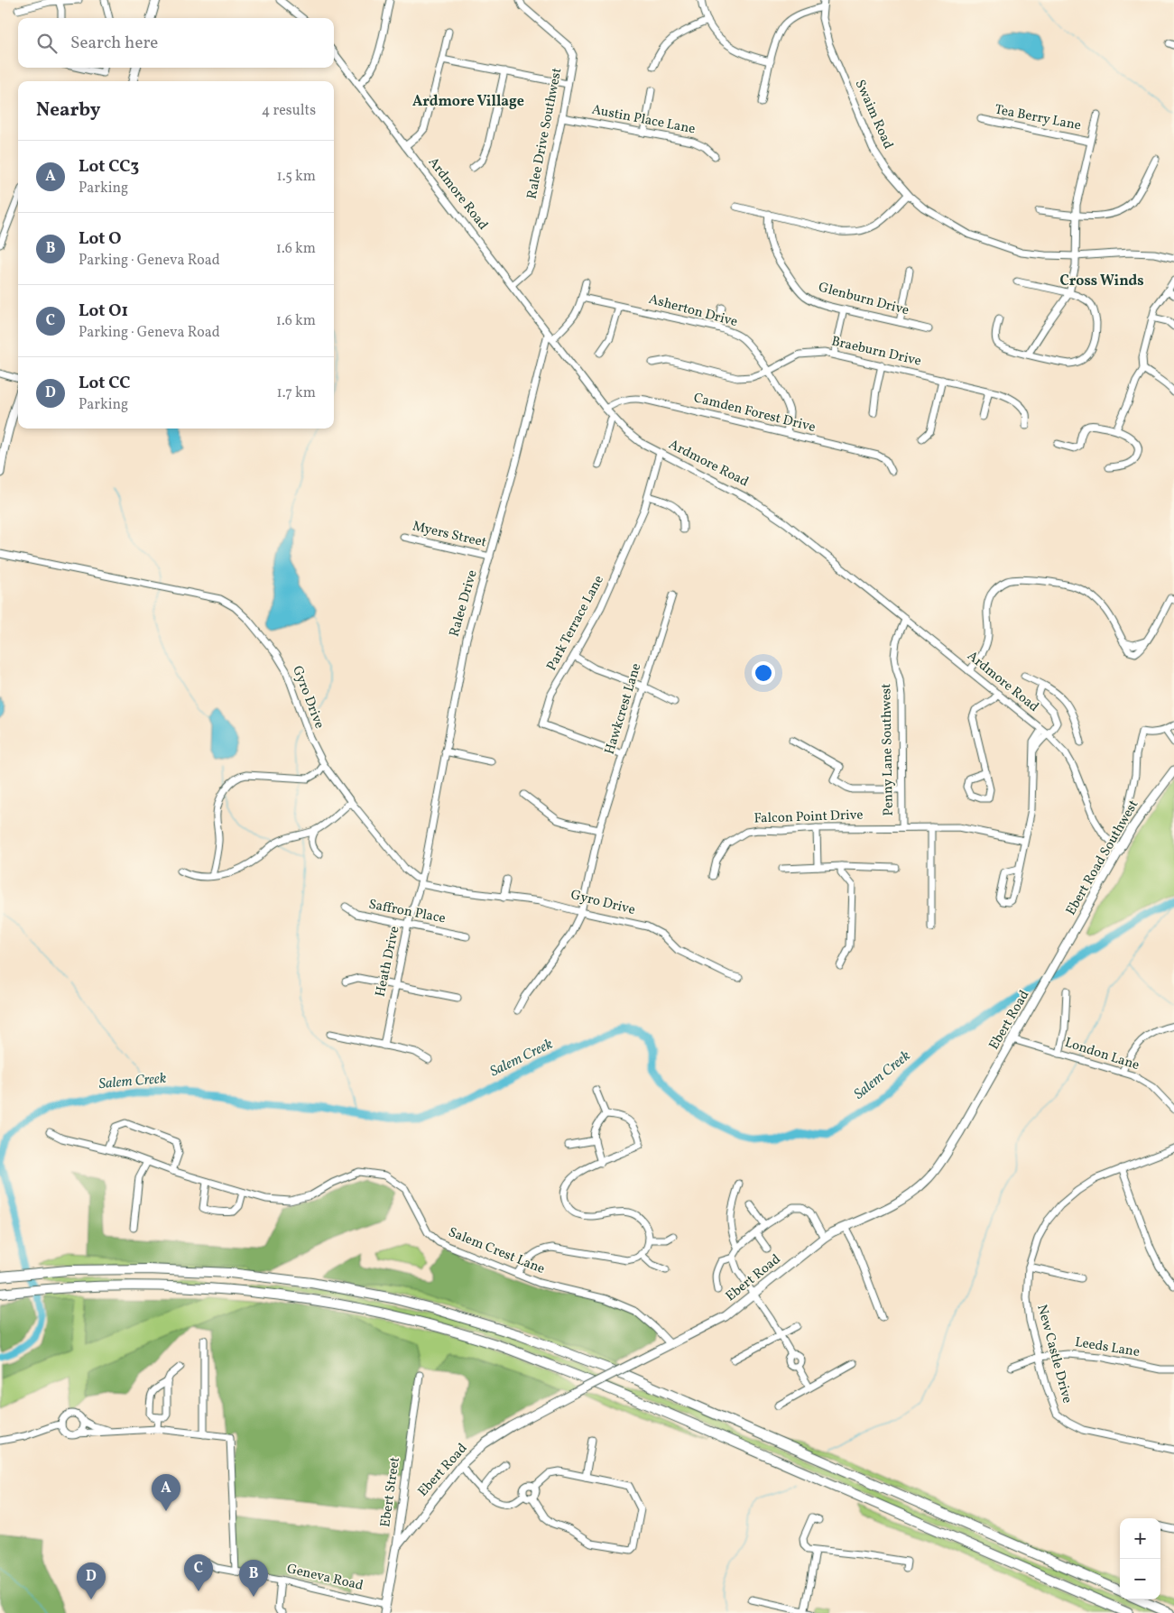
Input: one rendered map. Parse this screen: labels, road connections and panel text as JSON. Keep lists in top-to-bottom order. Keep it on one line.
{"streets":{"main road":["Ebert Road Southwest","Ebert Road","Ebert Street"],"street":["Swaim Road","Tea Berry Lane","Austin Place Lane","Ralee Drive Southwest","Ardmore Road","Glenburn Drive","Asherton Drive","Braeburn Drive","Camden Forest Drive","Myers Street","Ralee Drive","Park Terrace Lane","Gyro Drive","Hawkcrest Lane","Penny Lane Southwest","Falcon Point Drive","Saffron Place","Heath Drive","London Lane","Salem Crest Lane","Leeds Lane","New Castle Drive","Geneva Road"]},"crossings":[["Austin Place Lane","Ralee Drive Southwest"],["Ralee Drive Southwest","Ardmore Road"],["Ardmore Road","Camden Forest Drive"],["Ardmore Road","Ralee Drive"],["Ardmore Road","Park Terrace Lane"],["Ardmore Road","Penny Lane Southwest"],["Ardmore Road","Ebert Road Southwest"],["Asherton Drive","Braeburn Drive"],["Asherton Drive","Camden Forest Drive"],["Myers Street","Ralee Drive"],["Ralee Drive","Gyro Drive"],["Ralee Drive","Heath Drive"],["Park Terrace Lane","Hawkcrest Lane"],["Gyro Drive","Hawkcrest Lane"],["Gyro Drive","Heath Drive"],["Penny Lane Southwest","Falcon Point Drive"],["Ebert Road Southwest","Ebert Road"],["Saffron Place","Heath Drive"],["Ebert Road","London Lane"],["Ebert Road","Salem Crest Lane"],["Ebert Road","Ebert Street"],["Leeds Lane","New Castle Drive"],["Ebert Street","Geneva Road"]],"districts":["Ardmore Village","Cross Winds"],"water":["Salem Creek"],"page":{"search":"Search here","heading":["Nearby","4 results"],"list":[{"mark":"A","name":"Lot CC3","note":"Parking","value":"1.5 km"},{"mark":"B","name":"Lot O","note":"Parking · Geneva Road","value":"1.6 km"},{"mark":"C","name":"Lot O1","note":"Parking · Geneva Road","value":"1.6 km"},{"mark":"D","name":"Lot CC","note":"Parking","value":"1.7 km"}],"pins":["A","C","B","D"],"map_buttons":["+","−"]}}
